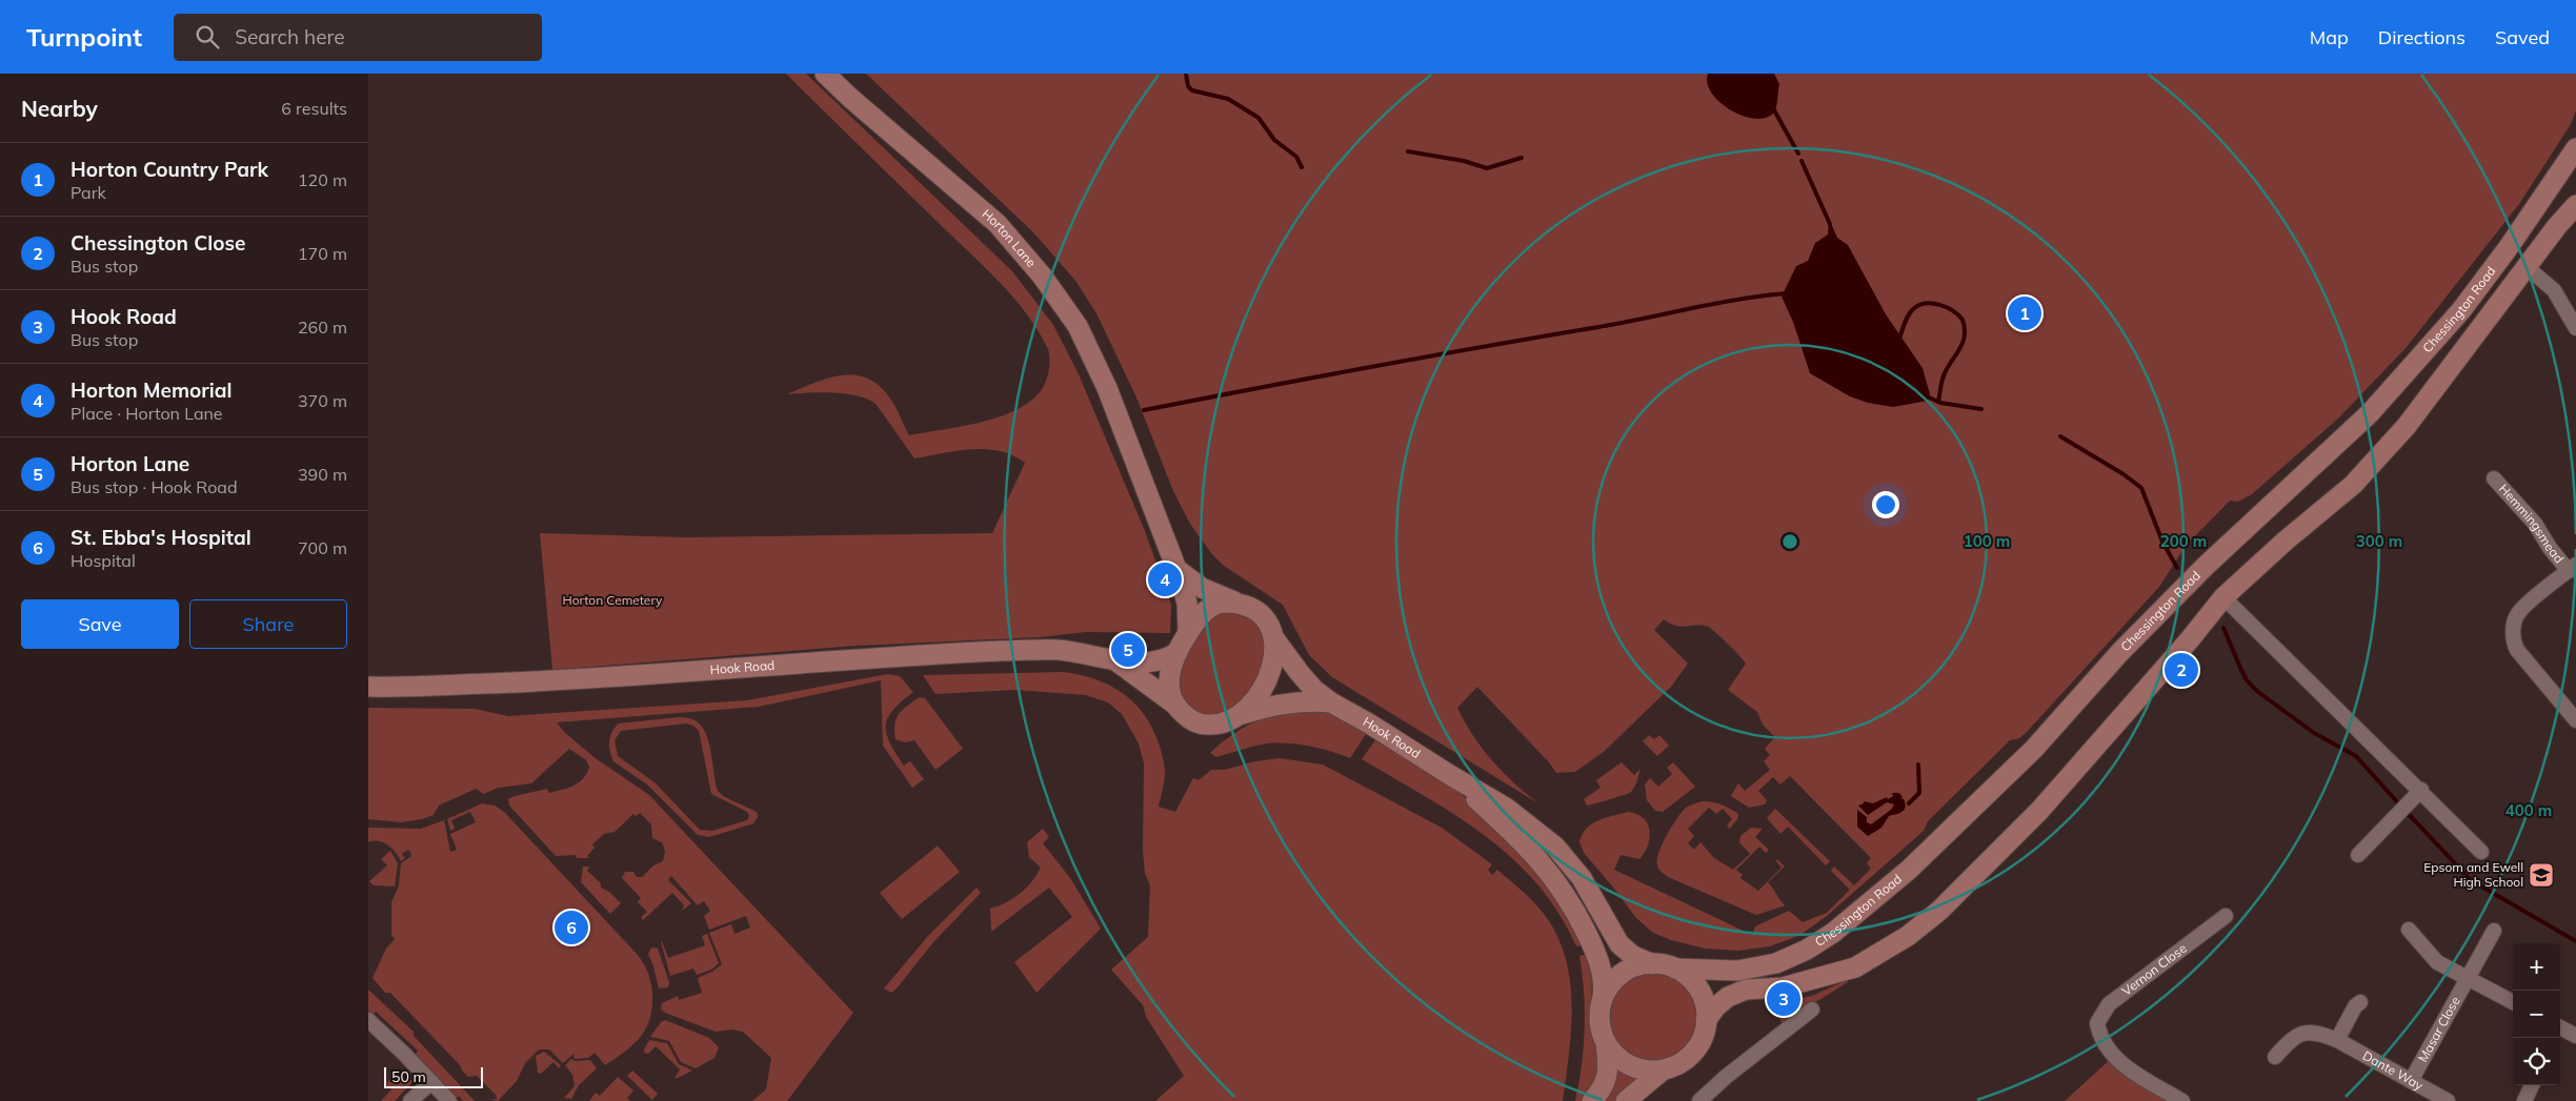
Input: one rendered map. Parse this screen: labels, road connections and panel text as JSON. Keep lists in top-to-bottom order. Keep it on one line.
{"streets":{"main road":["Horton Lane","Chessington Road","Hook Road"],"street":["Hemmingsmead","Vernon Close","Masar Close","Dante Way"]},"crossings":[["Horton Lane","Hook Road"],["Chessington Road","Hook Road"],["Masar Close","Dante Way"]],"parks":["Horton Cemetery"],"places":{"school or university":["Epsom and Ewell High School"]},"scale_bar":"50 m","page":{"header":"Turnpoint","search":"Search here","nav":["Map","Directions","Saved"],"heading":["Nearby","6 results"],"list":[{"mark":"1","name":"Horton Country Park","note":"Park","value":"120 m"},{"mark":"2","name":"Chessington Close","note":"Bus stop","value":"170 m"},{"mark":"3","name":"Hook Road","note":"Bus stop","value":"260 m"},{"mark":"4","name":"Horton Memorial","note":"Place · Horton Lane","value":"370 m"},{"mark":"5","name":"Horton Lane","note":"Bus stop · Hook Road","value":"390 m"},{"mark":"6","name":"St. Ebba's Hospital","note":"Hospital","value":"700 m"}],"pins":["1","4","5","2","6","3"],"buttons":["Save","Share"],"map_buttons":["+","−"],"scale":"50 m"},"rings":["100 m","200 m","300 m","400 m"]}
